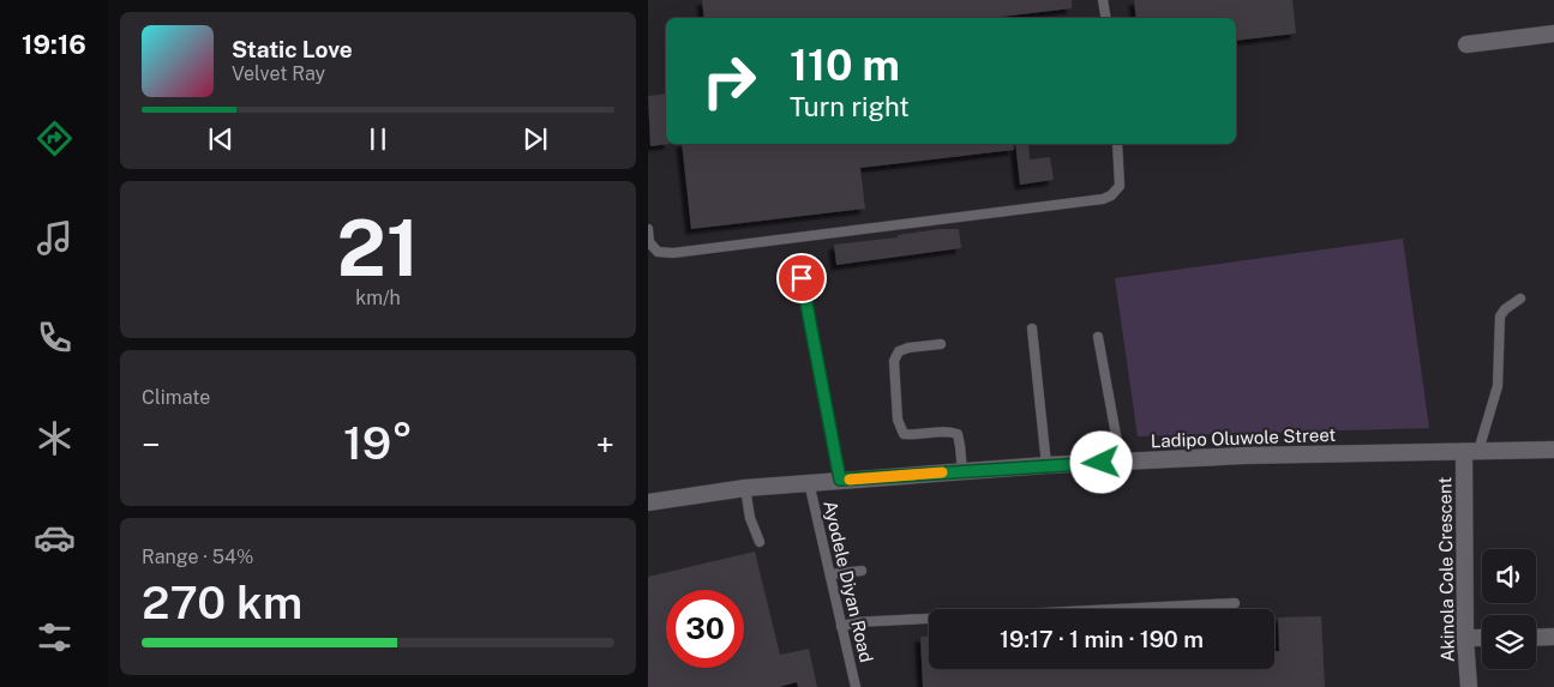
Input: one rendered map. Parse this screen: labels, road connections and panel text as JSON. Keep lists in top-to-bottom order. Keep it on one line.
{"streets":{"street":["Ladipo Oluwole Street","Akinola Cole Crescent"],"lane":["Ayodele Diyan Road"]},"crossings":[["Ladipo Oluwole Street","Akinola Cole Crescent"],["Ladipo Oluwole Street","Ayodele Diyan Road"]],"page":{"tabs":"19:16","turn":["110 m","Turn right"],"song":["Static Love","Velvet Ray"],"tile":[["21","km/h"],"Climate",["Range · 54%","270 km"]],"heat":["−","19°","+"],"limit":"30","trip":"19:17 · 1 min · 190 m"}}
